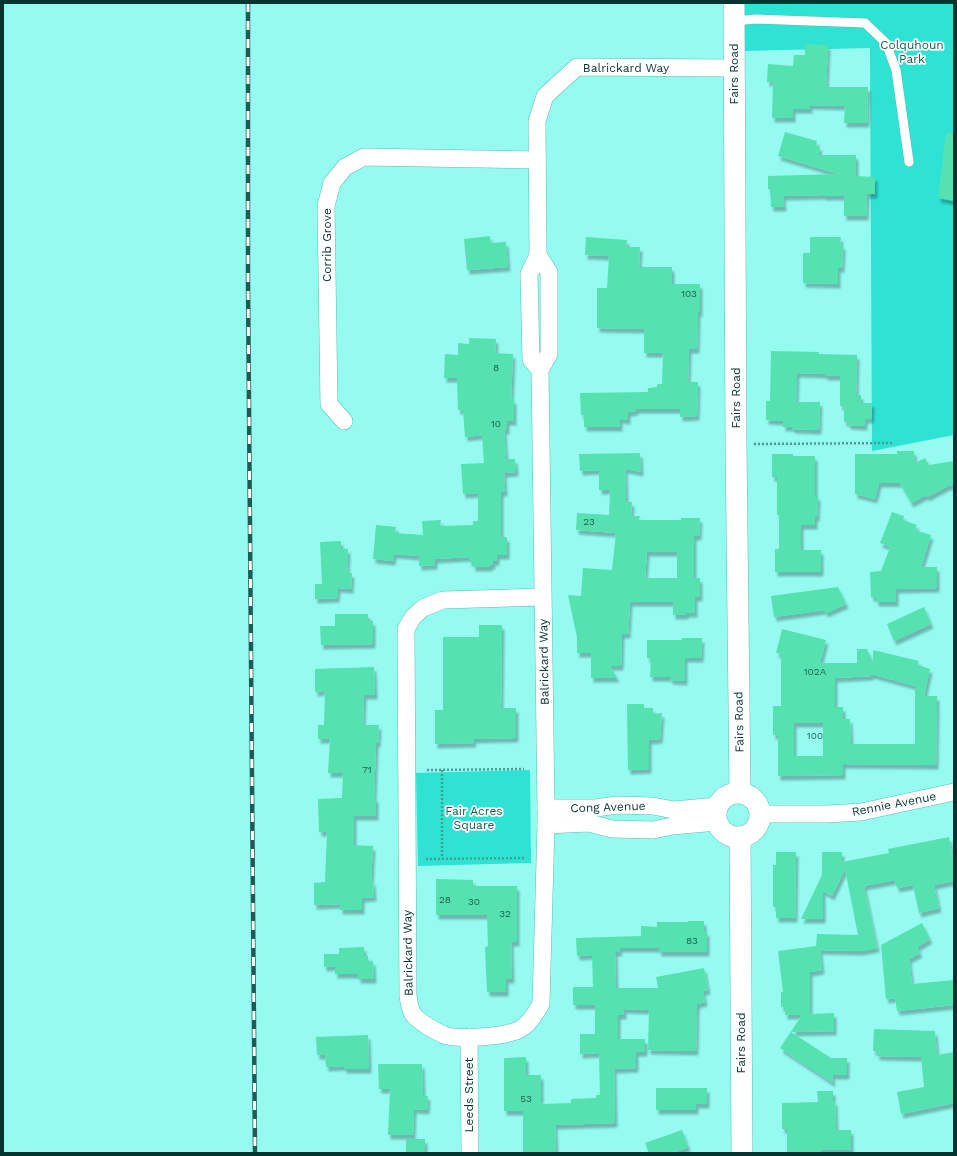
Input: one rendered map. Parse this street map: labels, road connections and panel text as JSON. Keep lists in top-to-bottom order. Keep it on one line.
{"streets":{"street":["Balrickard Way","Fairs Road","Corrib Grove","Rennie Avenue","Cong Avenue","Leeds Street"]},"crossings":[["Balrickard Way","Fairs Road"],["Balrickard Way","Corrib Grove"],["Balrickard Way","Cong Avenue"],["Balrickard Way","Leeds Street"],["Fairs Road","Rennie Avenue"],["Fairs Road","Cong Avenue"],["Rennie Avenue","Cong Avenue"]],"parks":["Colquhoun Park","Fair Acres Square"],"house_numbers":["103","8","10","23","102A","100","71","28","30","32","83","53"]}
